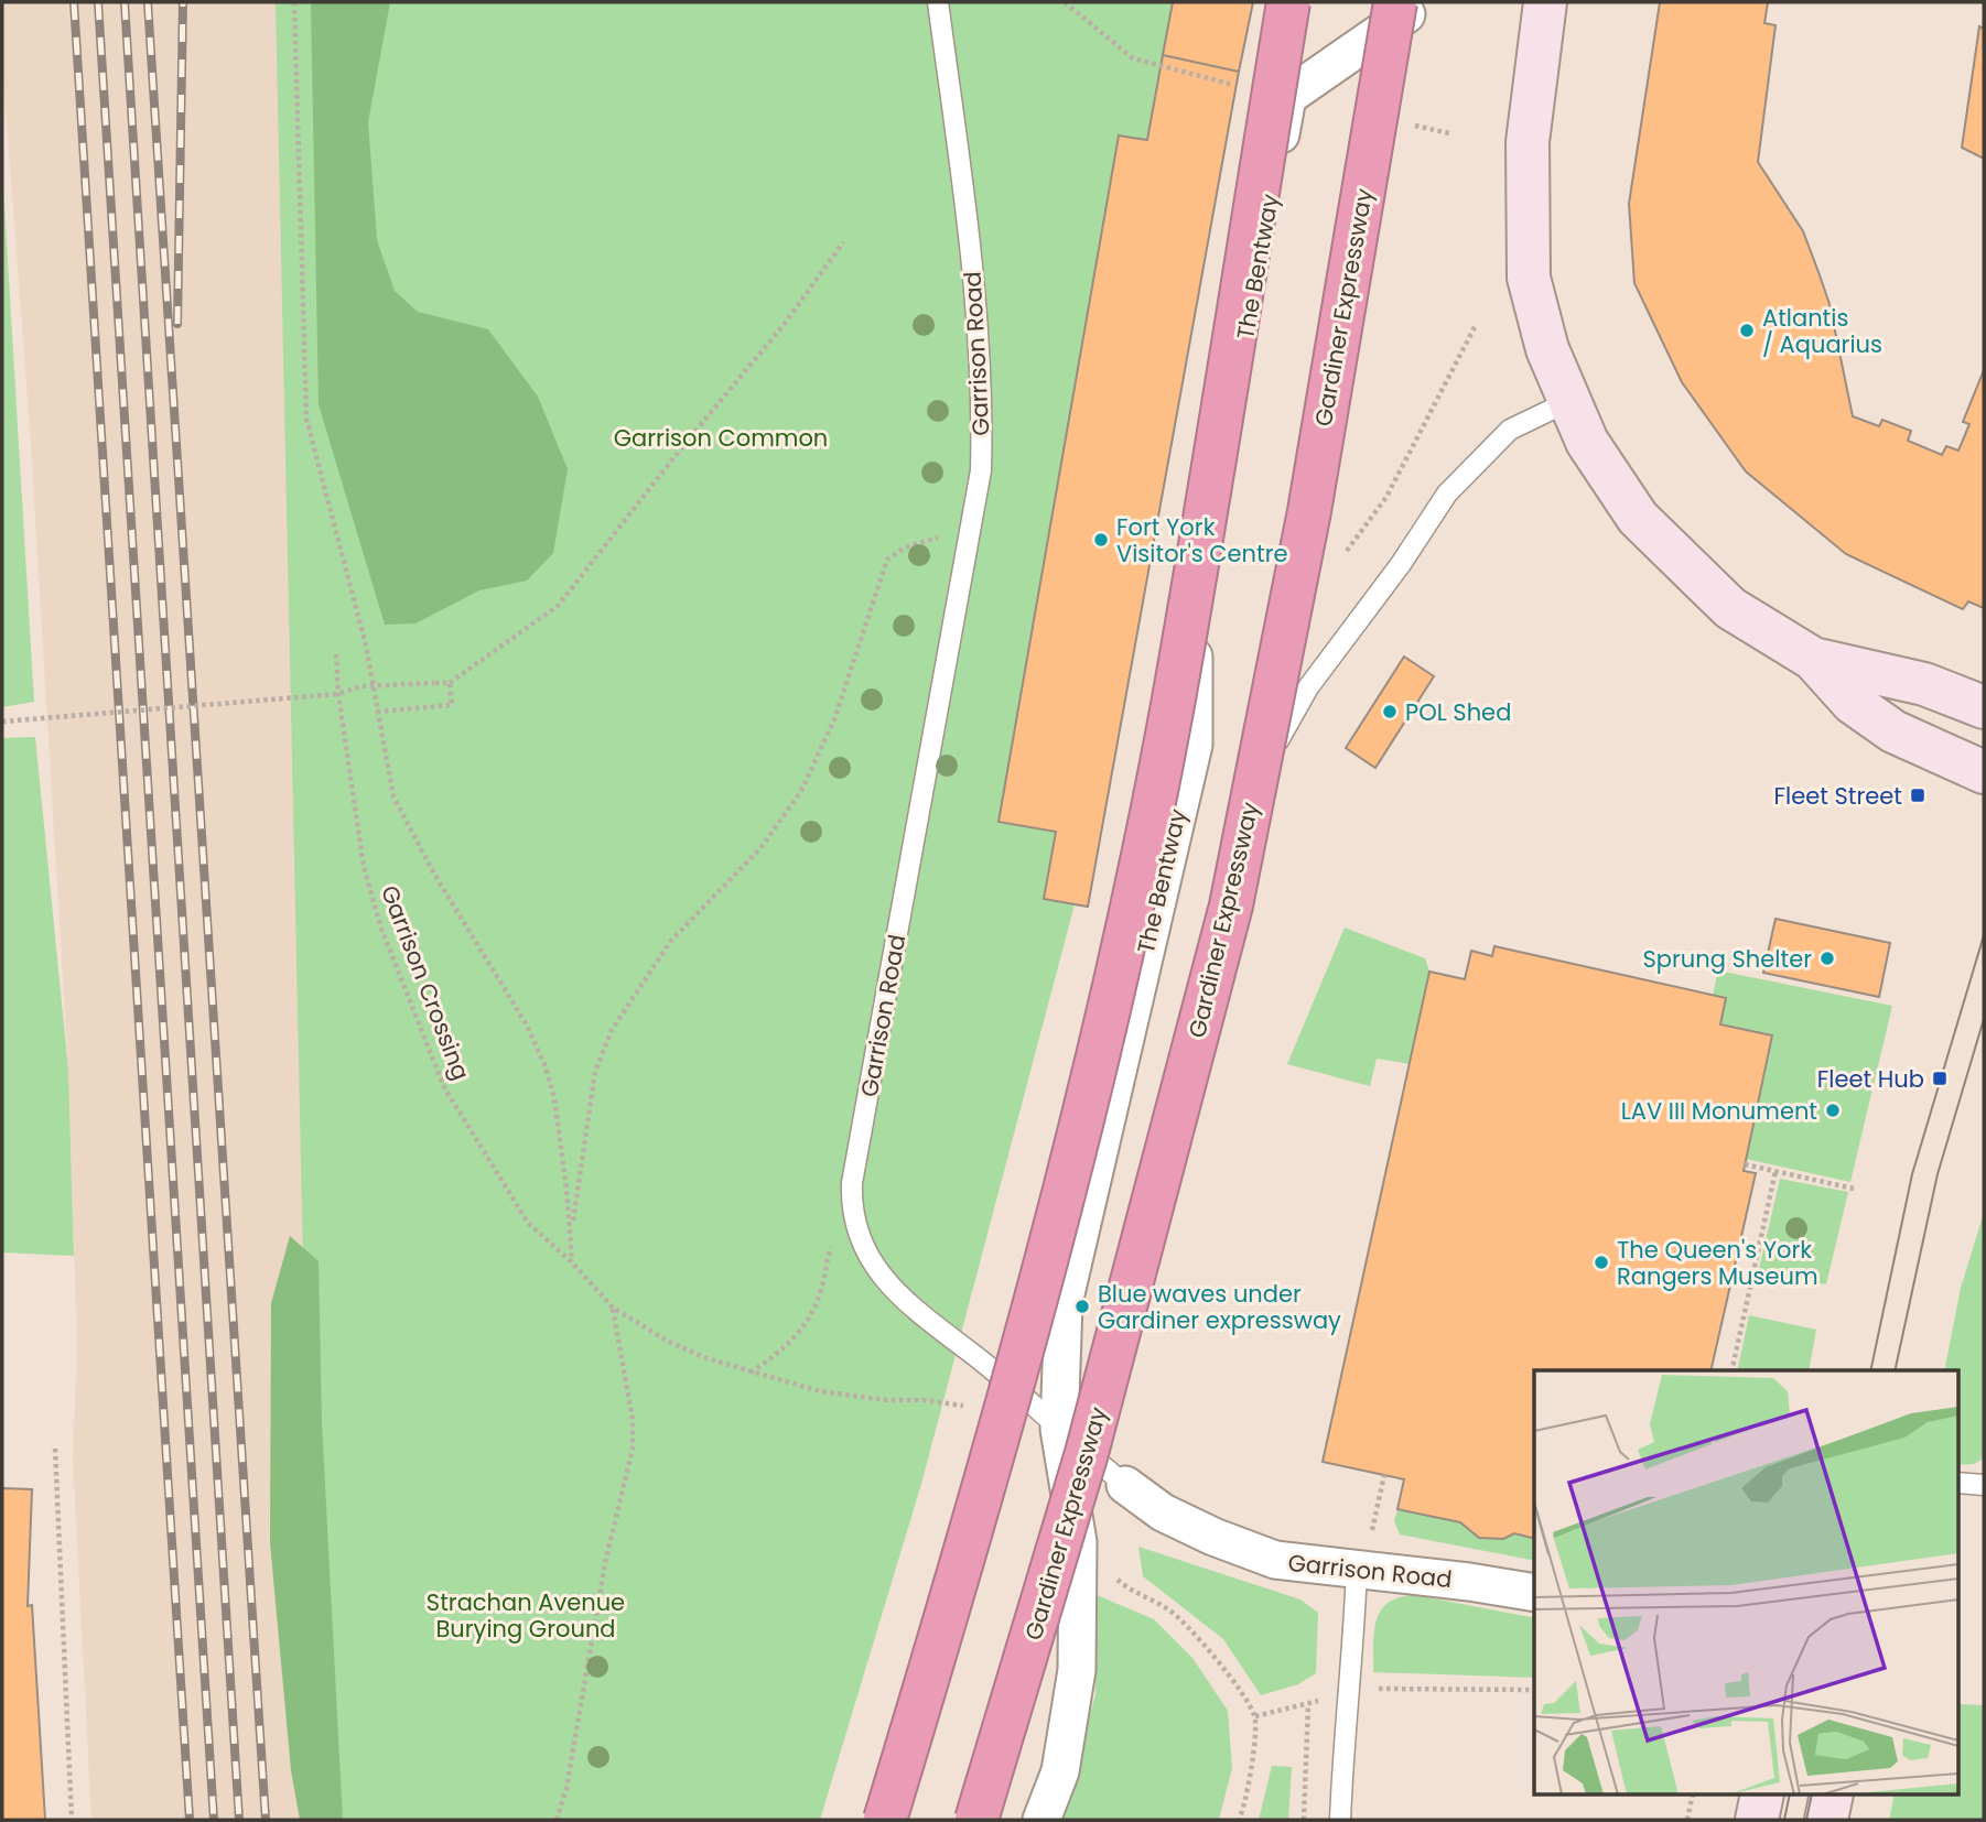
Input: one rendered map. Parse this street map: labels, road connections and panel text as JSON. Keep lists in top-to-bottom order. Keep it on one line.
{"streets":{"highway":["Gardiner Expressway"],"street":["The Bentway","Garrison Road"],"path":["Garrison Crossing"]},"crossings":[["The Bentway","Garrison Road"]],"parks":["Garrison Common","Strachan Avenue Burying Ground"],"places":{"other":["Atlantis / Aquarius","Fort York Visitor's Centre","POL Shed","Sprung Shelter","LAV III Monument","The Queen's York Rangers Museum","Blue waves under Gardiner expressway"],"transit":["Fleet Street","Fleet Hub"]}}
